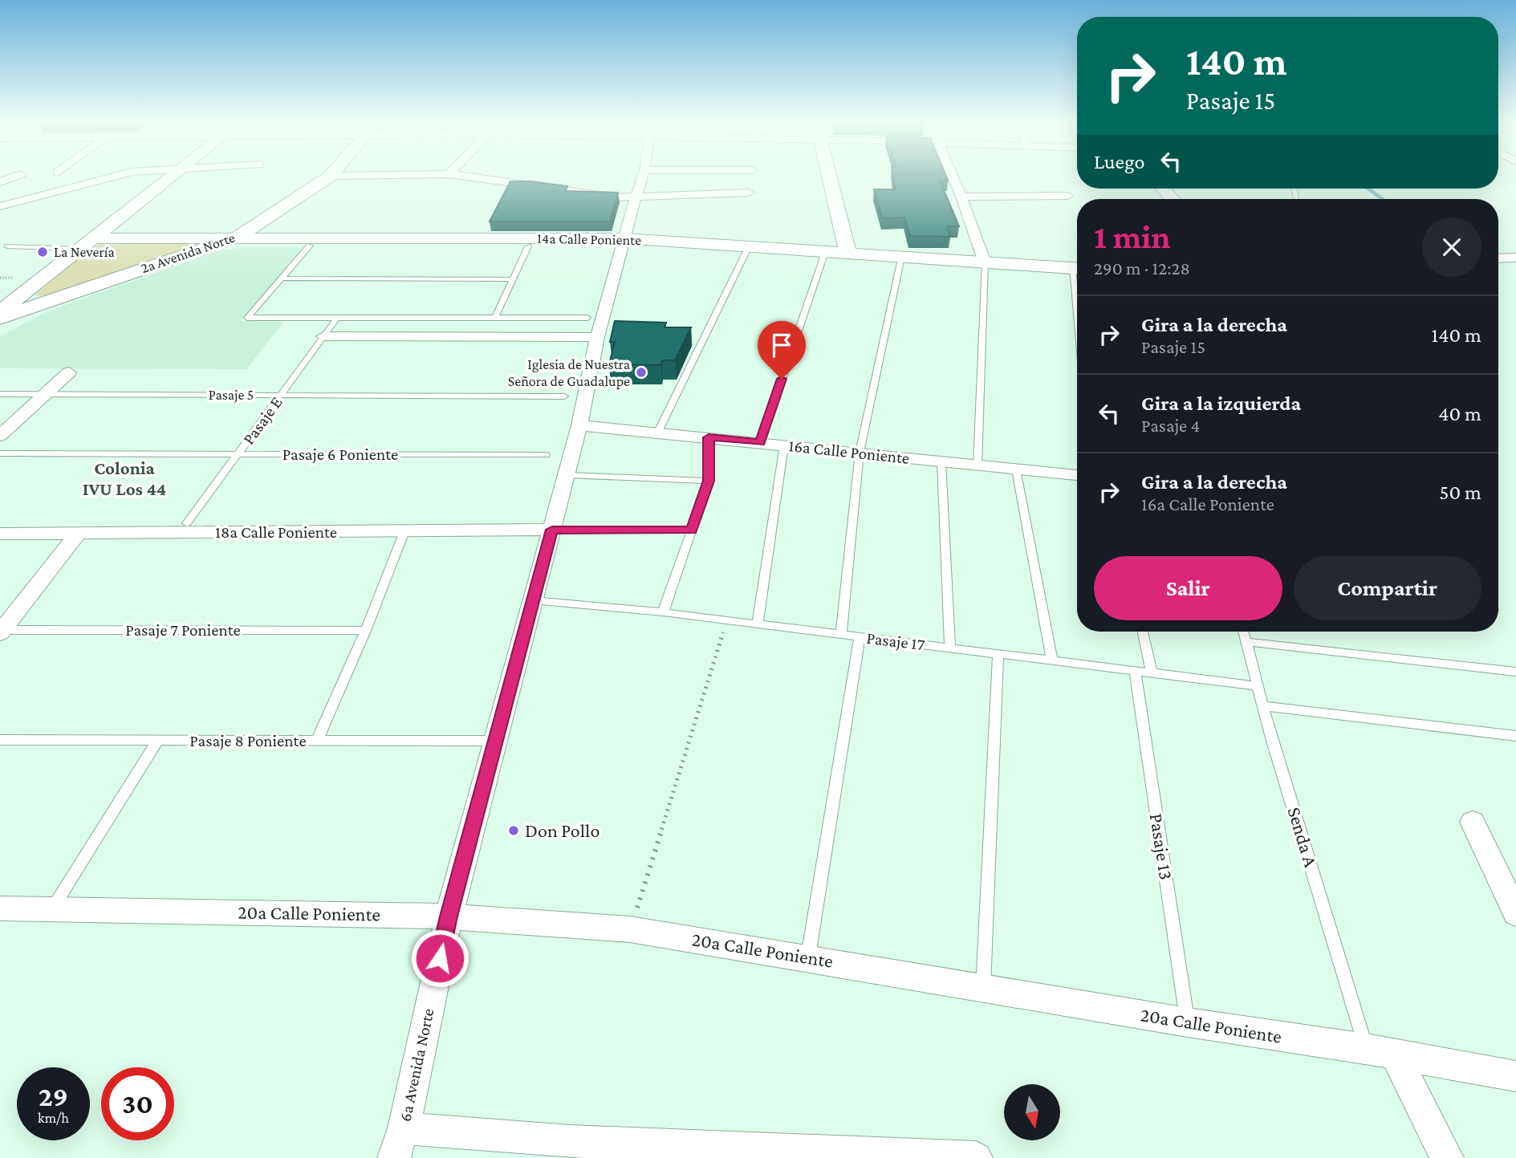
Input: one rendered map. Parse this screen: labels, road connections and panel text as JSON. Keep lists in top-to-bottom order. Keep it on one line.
{"streets":{"street":["14a Calle Poniente","2a Avenida Norte","16a Calle Poniente","18a Calle Poniente","20a Calle Poniente","6a Avenida Norte"],"lane":["Pasaje 5","Pasaje E","Pasaje 6 Poniente","Pasaje 7 Poniente","Pasaje 17","Pasaje 8 Poniente","Senda A","Pasaje 13"]},"crossings":[["14a Calle Poniente","2a Avenida Norte"],["14a Calle Poniente","6a Avenida Norte"],["Pasaje 5","Pasaje E"],["Pasaje E","Pasaje 6 Poniente"],["16a Calle Poniente","6a Avenida Norte"],["18a Calle Poniente","6a Avenida Norte"],["Pasaje 17","Senda A"],["Pasaje 17","Pasaje 13"],["Pasaje 17","6a Avenida Norte"],["Pasaje 8 Poniente","6a Avenida Norte"],["Senda A","20a Calle Poniente"],["Pasaje 13","20a Calle Poniente"],["20a Calle Poniente","6a Avenida Norte"]],"districts":["Colonia IVU Los 44"],"places":["La Nevería","Iglesia de Nuestra Señora de Guadalupe","Don Pollo"],"north":"bottom","page":{"turn":["140 m","Pasaje 15"],"then":"Luego","heading":["1 min","290 m · 12:28"],"list":[{"name":"Gira a la derecha","note":"Pasaje 15","value":"140 m"},{"name":"Gira a la izquierda","note":"Pasaje 4","value":"40 m"},{"name":"Gira a la derecha","note":"16a Calle Poniente","value":"50 m"}],"buttons":["Salir","Compartir"],"speed":"29 km/h","limit":"30"}}
